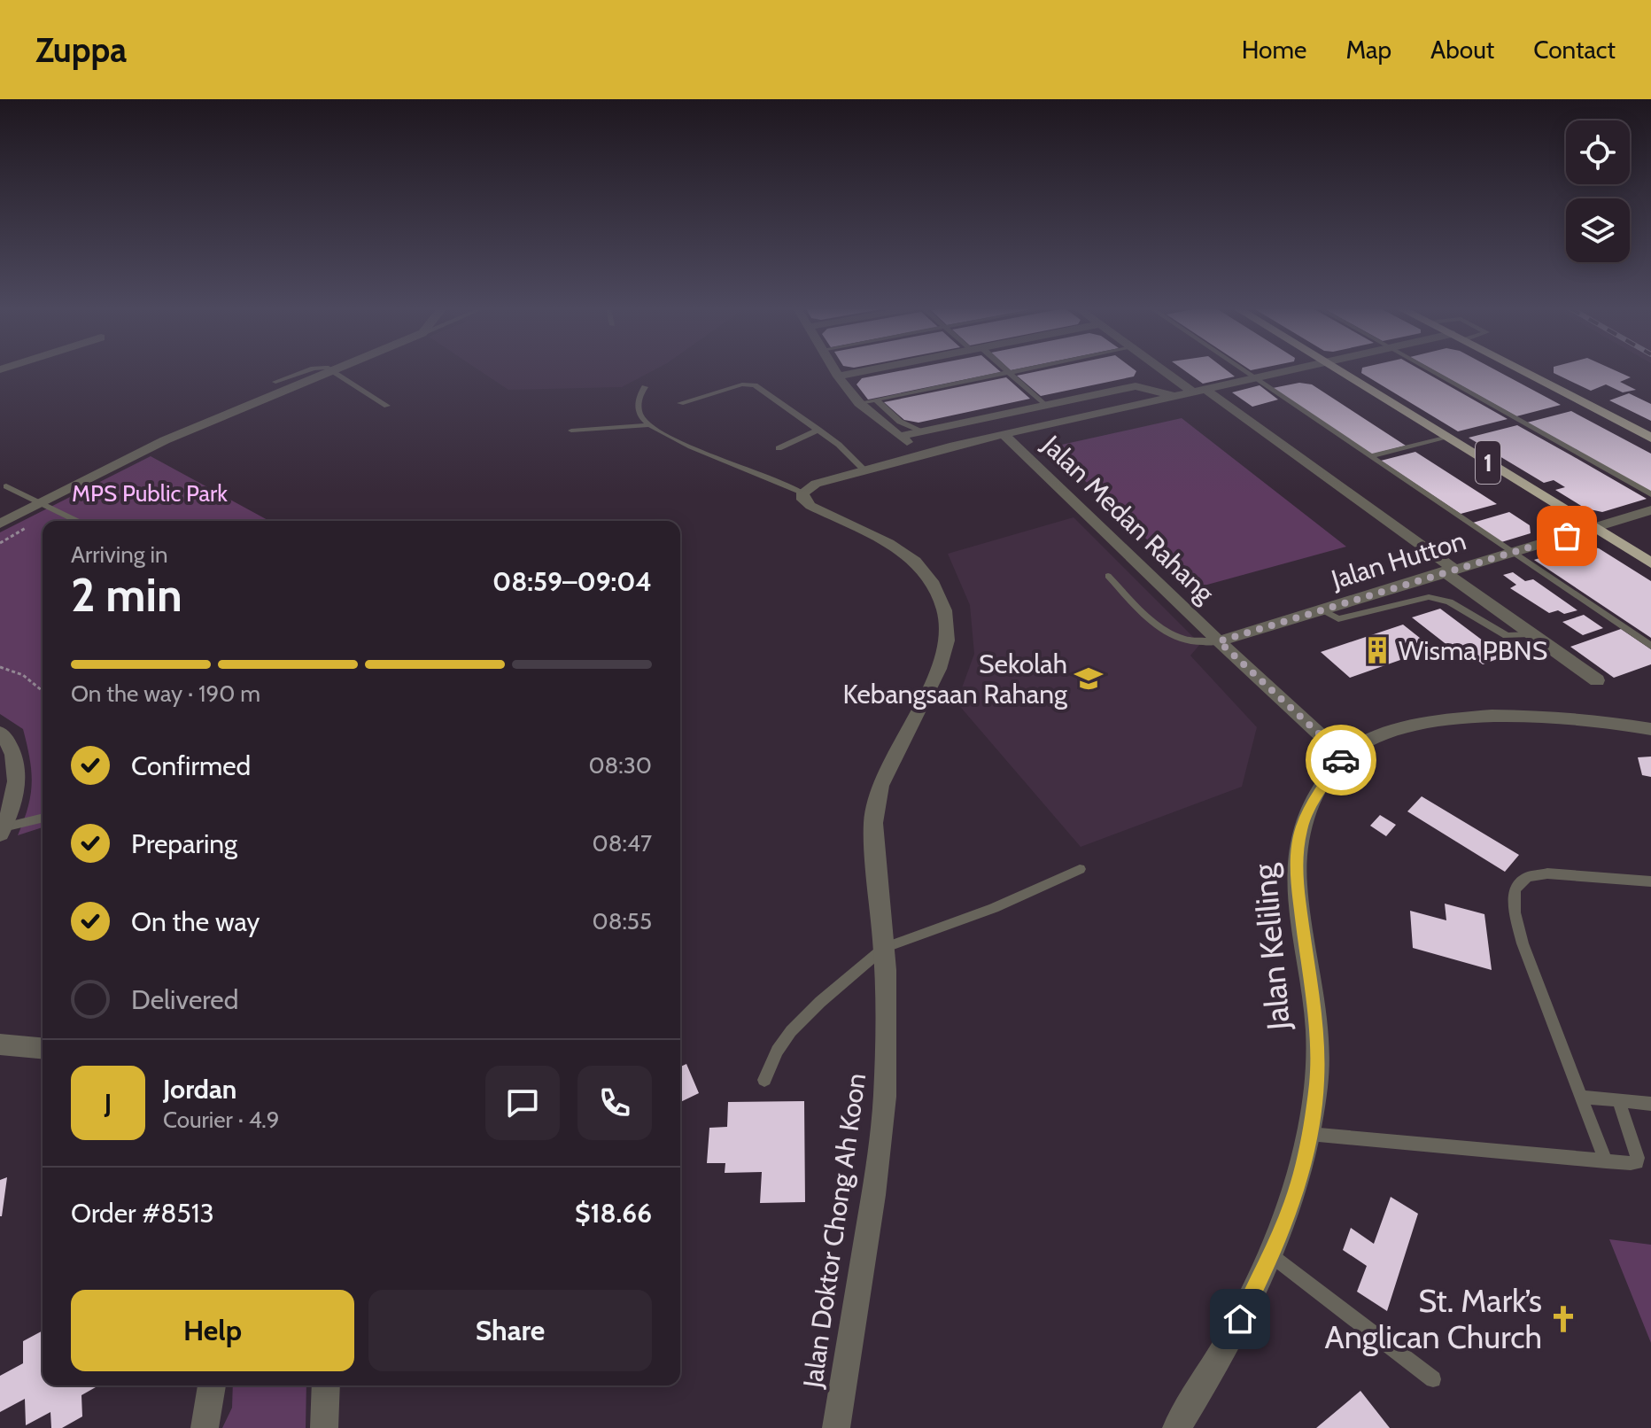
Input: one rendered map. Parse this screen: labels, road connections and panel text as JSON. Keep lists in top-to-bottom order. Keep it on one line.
{"streets":{"highway":["1"],"street":["Jalan Medan Rahang","Jalan Hutton","Jalan Keliling","Jalan Doktor Chong Ah Koon"]},"crossings":[["1","Jalan Hutton"],["Jalan Medan Rahang","Jalan Hutton"],["Jalan Medan Rahang","Jalan Keliling"]],"parks":["MPS Public Park"],"places":{"building":["Wisma PBNS"],"school or university":["Sekolah Kebangsaan Rahang"],"church":["St. Mark’s Anglican Church"]},"page":{"header":"Zuppa","nav":["Home","Map","About","Contact"],"heading":["2 min","Arriving in","08:59–09:04"],"panel":["Jordan","Courier · 4.9","Order #8513","$18.66"],"bar":"On the way · 190 m","list":[["Confirmed","08:30"],["Preparing","08:47"],["On the way","08:55"],"Delivered"],"round":"J","buttons":["Help","Share"]}}
